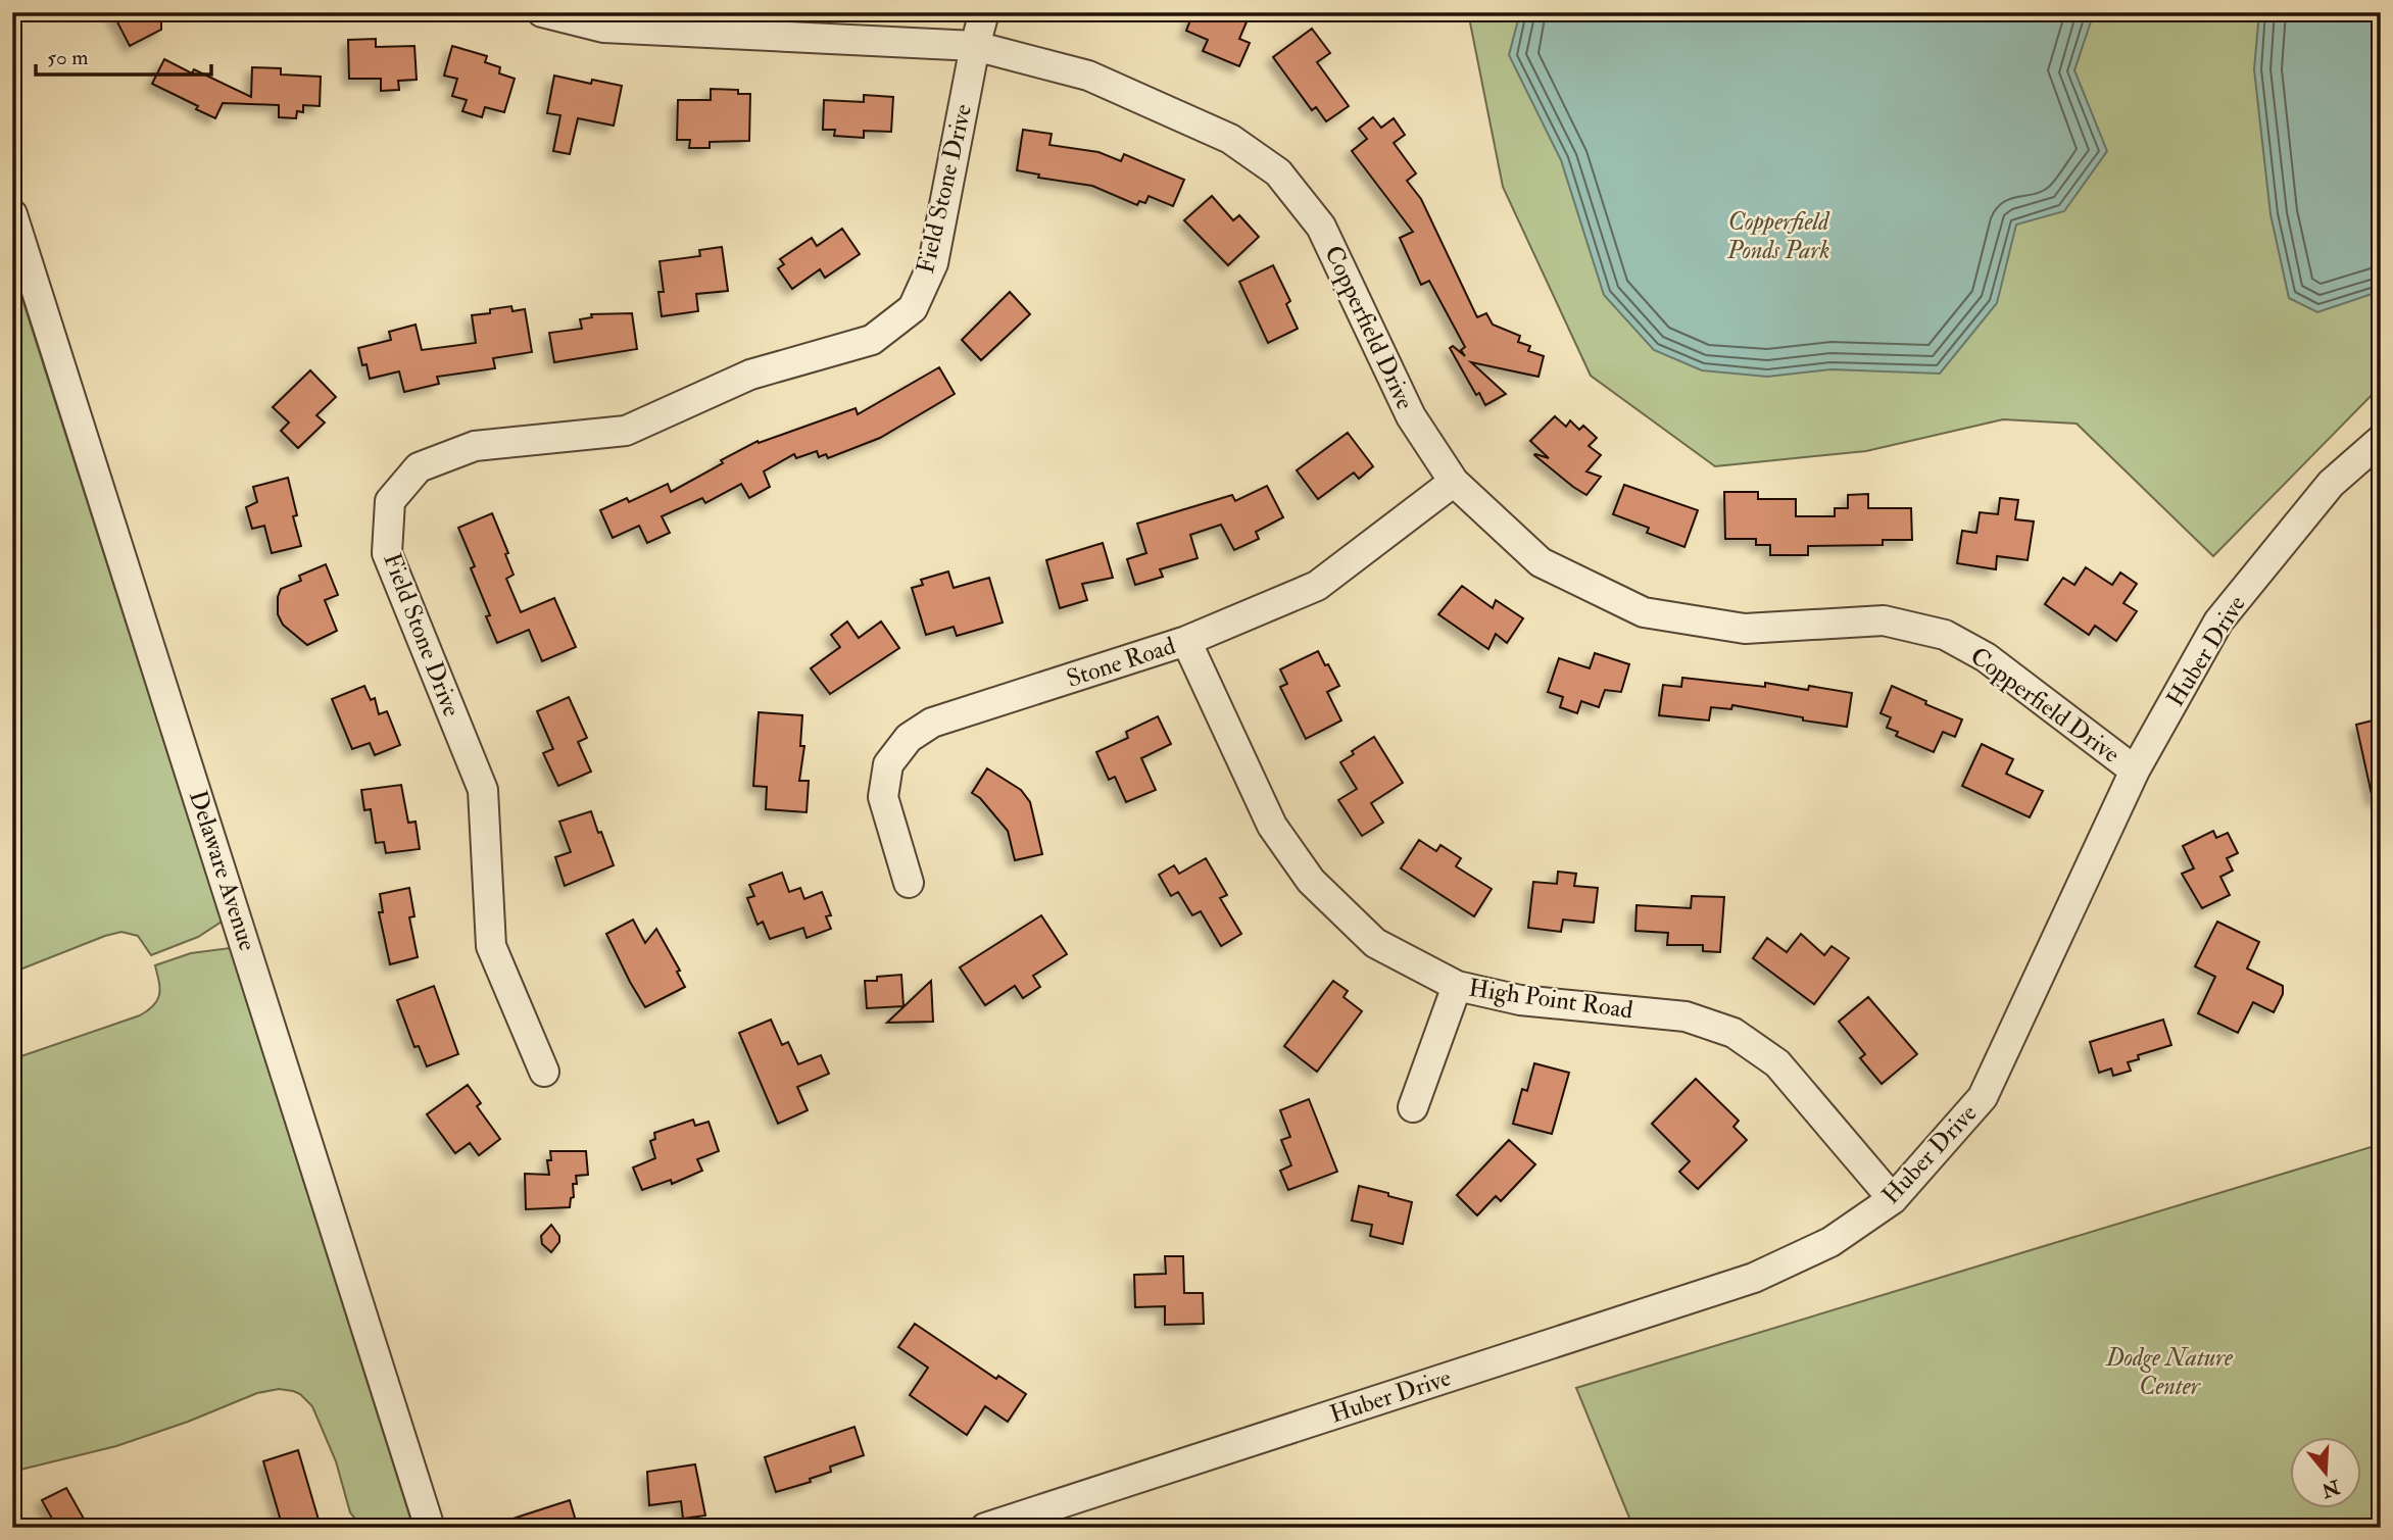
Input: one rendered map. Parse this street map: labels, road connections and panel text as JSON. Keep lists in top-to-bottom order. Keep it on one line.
{"streets":{"street":["Field Stone Drive","Copperfield Drive","Huber Drive","Stone Road","Delaware Avenue","High Point Road"]},"crossings":[["Field Stone Drive","Copperfield Drive"],["Copperfield Drive","Huber Drive"],["Copperfield Drive","Stone Road"],["Huber Drive","High Point Road"],["Stone Road","High Point Road"]],"parks":["Copperfield Ponds Park","Dodge Nature Center"],"scale_bar":"50 m","north":"bottom"}
